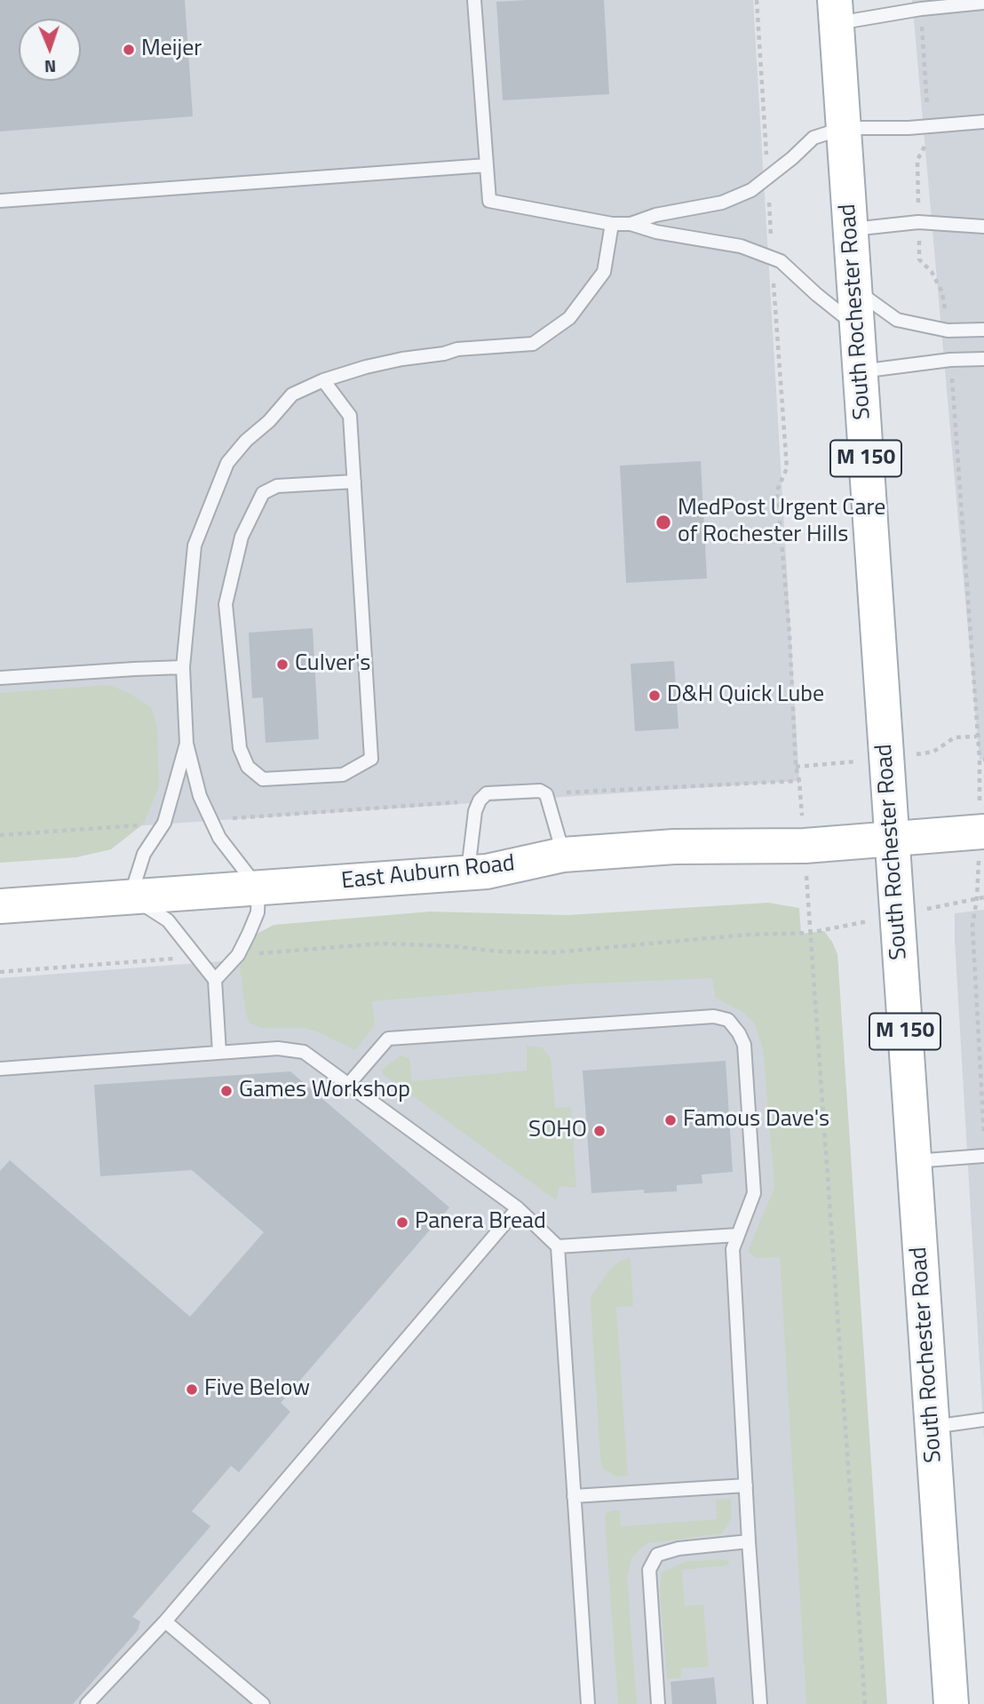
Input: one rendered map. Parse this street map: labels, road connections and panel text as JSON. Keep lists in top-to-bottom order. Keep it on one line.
{"streets":{"main road":["South Rochester Road","M 150","East Auburn Road"]},"crossings":[["South Rochester Road","East Auburn Road"]],"places":["Meijer","MedPost Urgent Care of Rochester Hills","Culver's","D&H Quick Lube","Games Workshop","Famous Dave's","SOHO","Panera Bread","Five Below"],"north":"bottom"}
